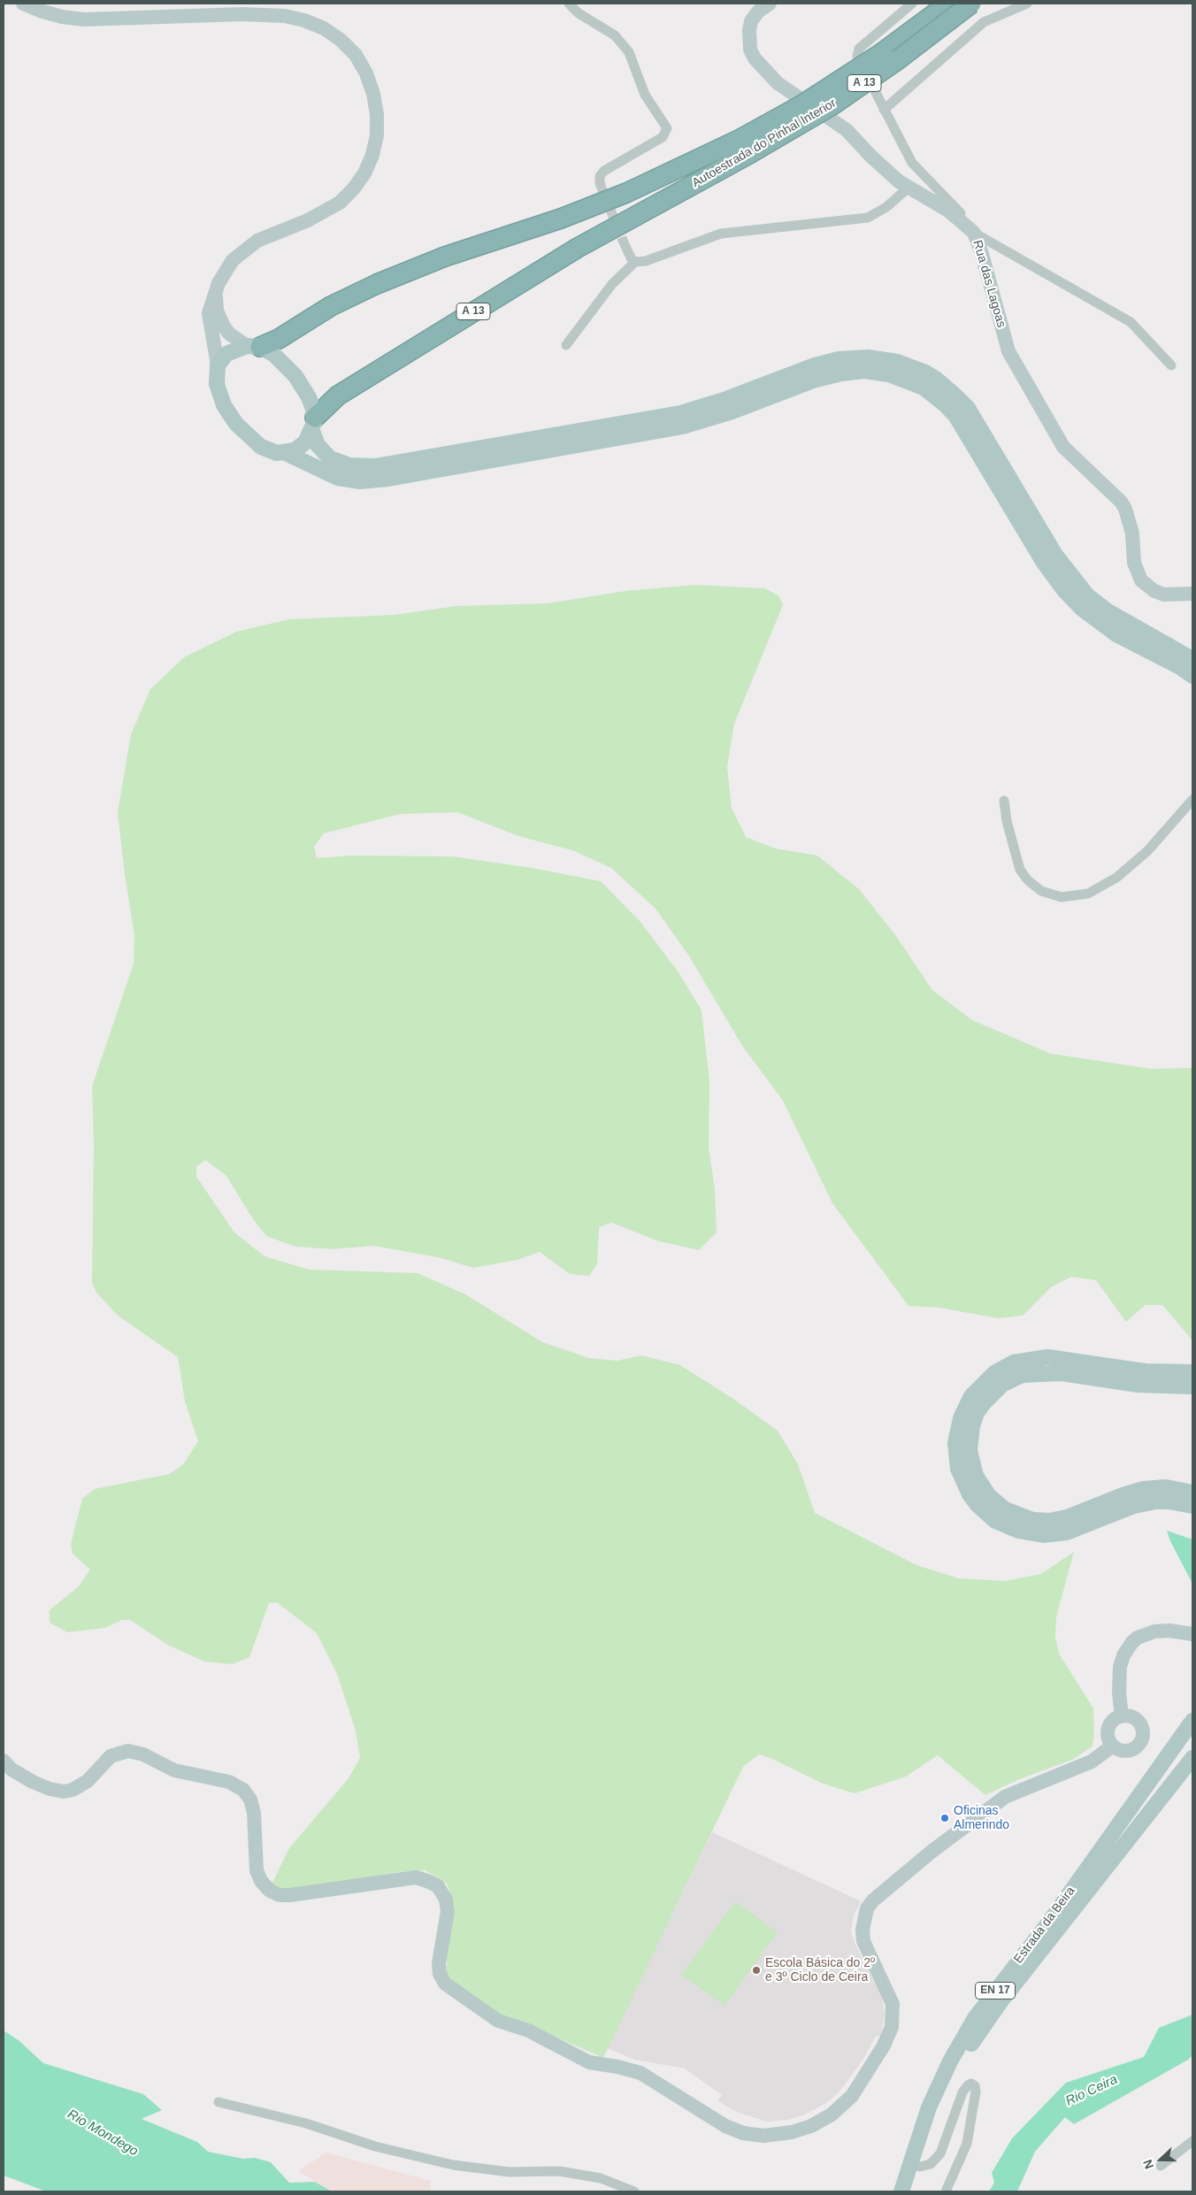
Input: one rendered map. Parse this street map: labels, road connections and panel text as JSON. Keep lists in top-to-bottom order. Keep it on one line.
{"streets":{"highway":["A 13","Autoestrada do Pinhal Interior"],"main road":["Estrada da Beira","EN 17"],"street":["Rua das Lagoas"]},"water":["Rio Ceira","Rio Mondego"],"places":["Oficinas Almerindo","Escola Básica do 2º e 3º Ciclo de Ceira"],"north":"left"}
